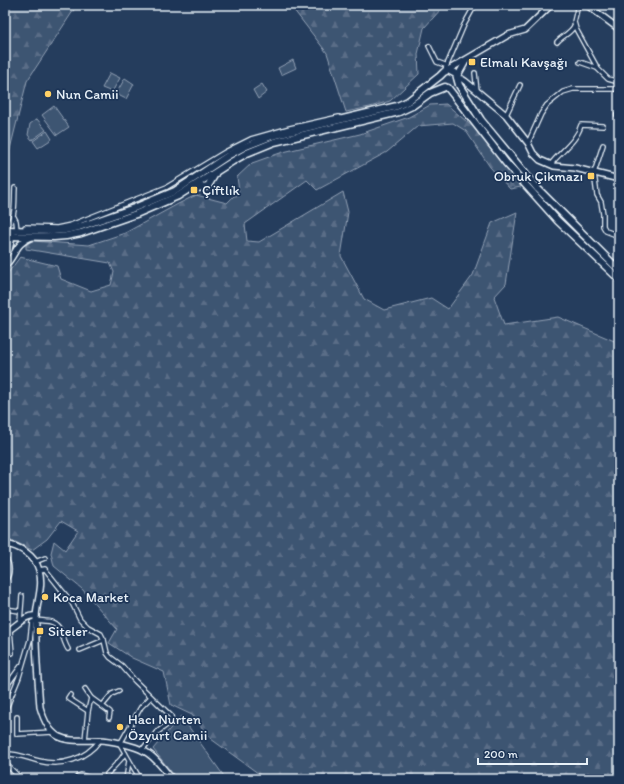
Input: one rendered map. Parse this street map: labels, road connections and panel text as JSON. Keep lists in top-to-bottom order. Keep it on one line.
{"places":{"transit":["Elmalı Kavşağı","Obruk Çikmazı","Çi̇ftli̇k","Siteler"],"other":["Nun Camii","Koca Market","Hacı Nurten Özyurt Camii"]},"scale_bar":"200 m"}
